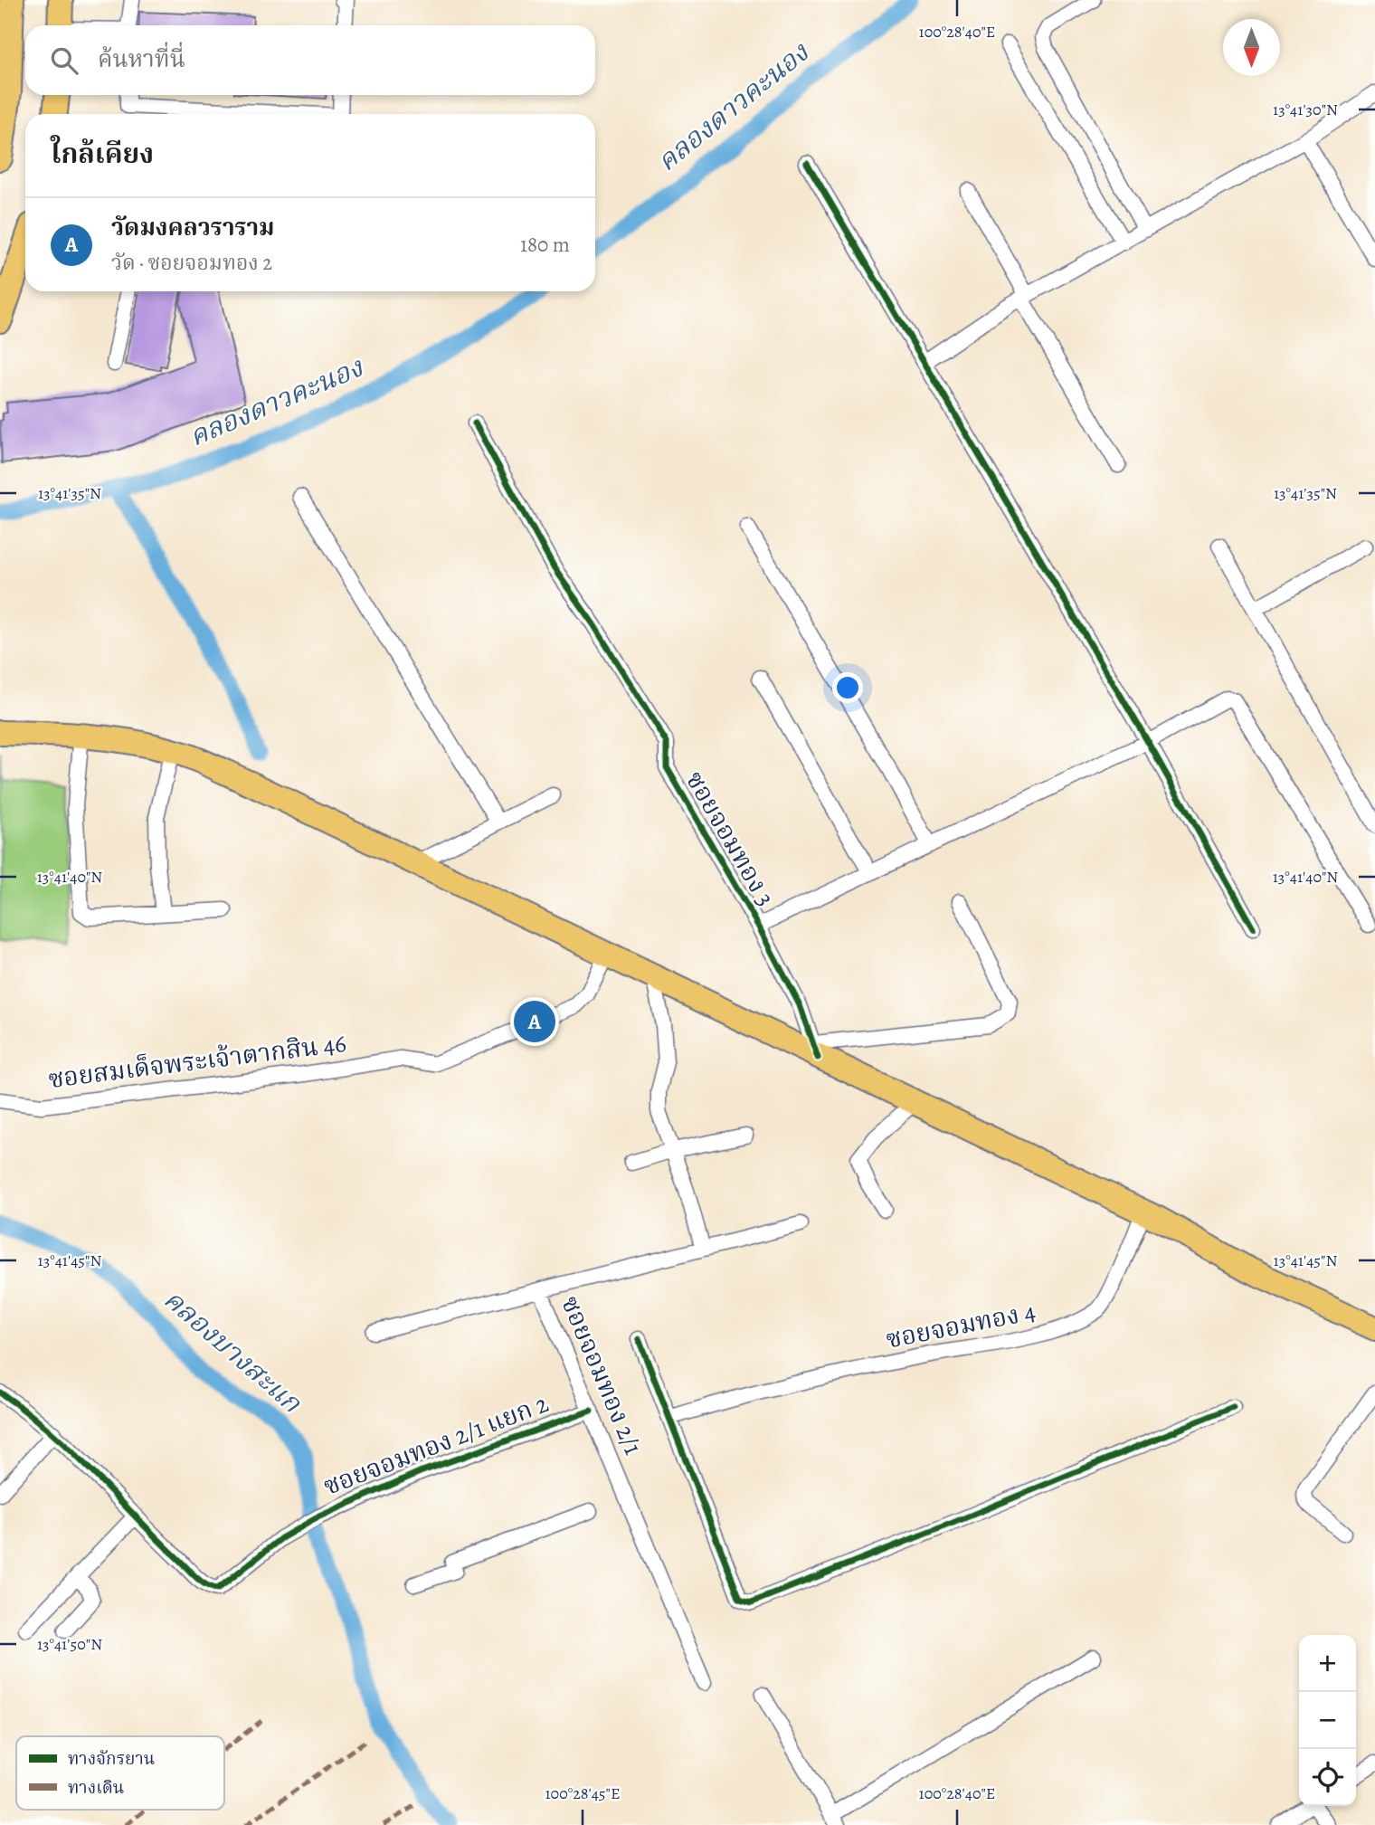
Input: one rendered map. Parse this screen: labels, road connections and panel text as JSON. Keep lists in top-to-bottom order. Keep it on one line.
{"streets":{"street":["ซอยจอมทอง 3","ซอยสมเด็จพระเจ้าตากสิน 46","ซอยจอมทอง 4","ซอยจอมทอง 2/1","ซอยจอมทอง 2/1 แยก 2"]},"crossings":[["ซอยจอมทอง 2/1","ซอยจอมทอง 2/1 แยก 2"]],"water":["คลองดาวคะนอง","คลองบางสะแก"],"legend":["ทางจักรยาน","ทางเดิน"],"north":"bottom","page":{"search":"ค้นหาที่นี่","heading":"ใกล้เคียง","list":[{"mark":"A","name":"วัดมงคลวราราม","note":"วัด · ซอยจอมทอง 2","value":"180 m"}],"pins":"A","map_buttons":["+","−"]},"coordinates":["100°28'40\"E","13°41'30\"N","13°41'35\"N","13°41'40\"N","13°41'45\"N","13°41'50\"N","100°28'45\"E"]}
